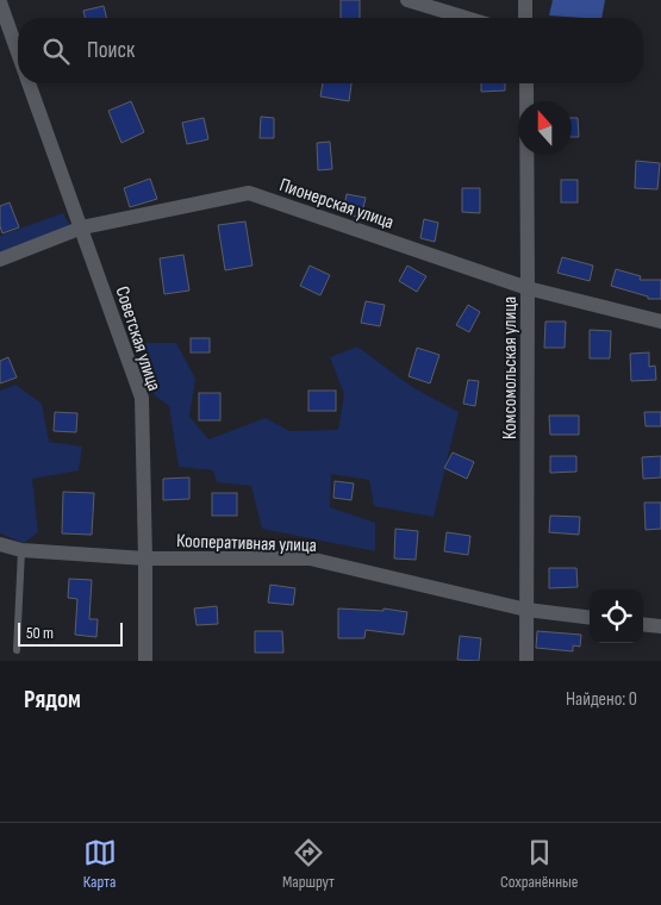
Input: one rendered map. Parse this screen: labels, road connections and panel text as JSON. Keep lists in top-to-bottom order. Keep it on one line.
{"streets":{"street":["Пионерская улица","Советская улица","Комсомольская улица","Кооперативная улица"]},"crossings":[["Пионерская улица","Советская улица"],["Пионерская улица","Комсомольская улица"],["Советская улица","Кооперативная улица"],["Комсомольская улица","Кооперативная улица"]],"scale_bar":"50 m","north":"top","page":{"search":"Поиск","scale":"50 m","heading":["Рядом","Найдено: 0"],"nav":["Карта","Маршрут","Сохранённые"]}}
